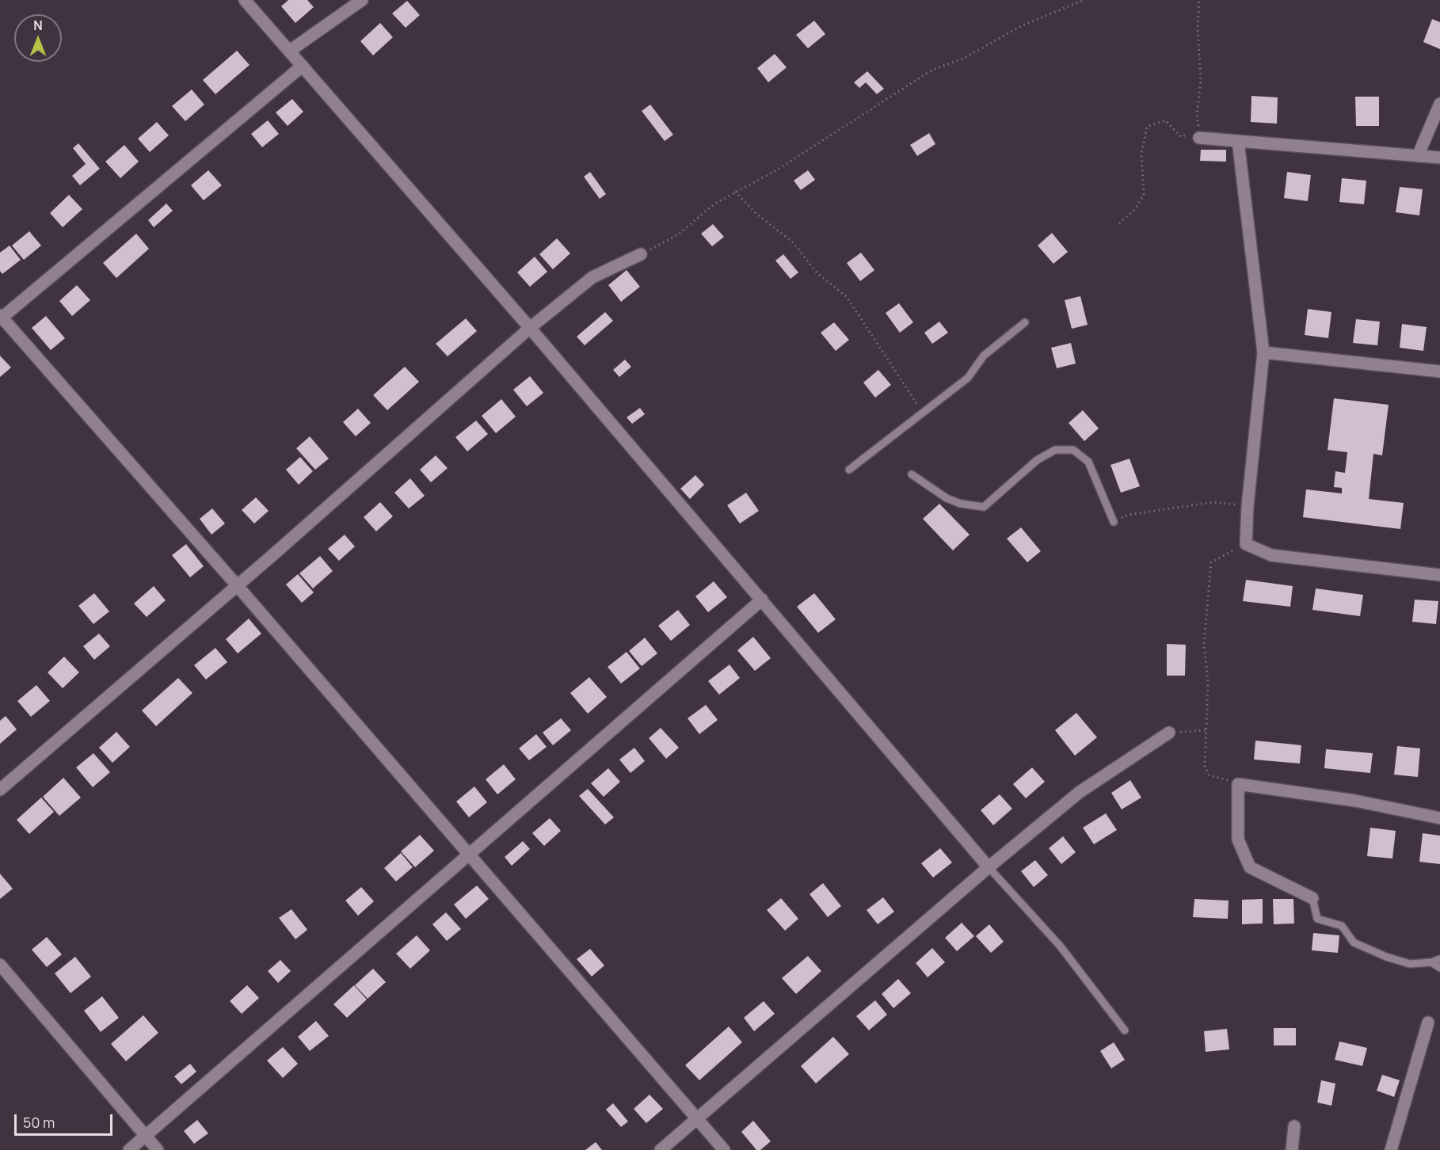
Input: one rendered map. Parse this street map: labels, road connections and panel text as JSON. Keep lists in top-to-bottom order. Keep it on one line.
{"scale_bar":"50 m","north":"top"}
